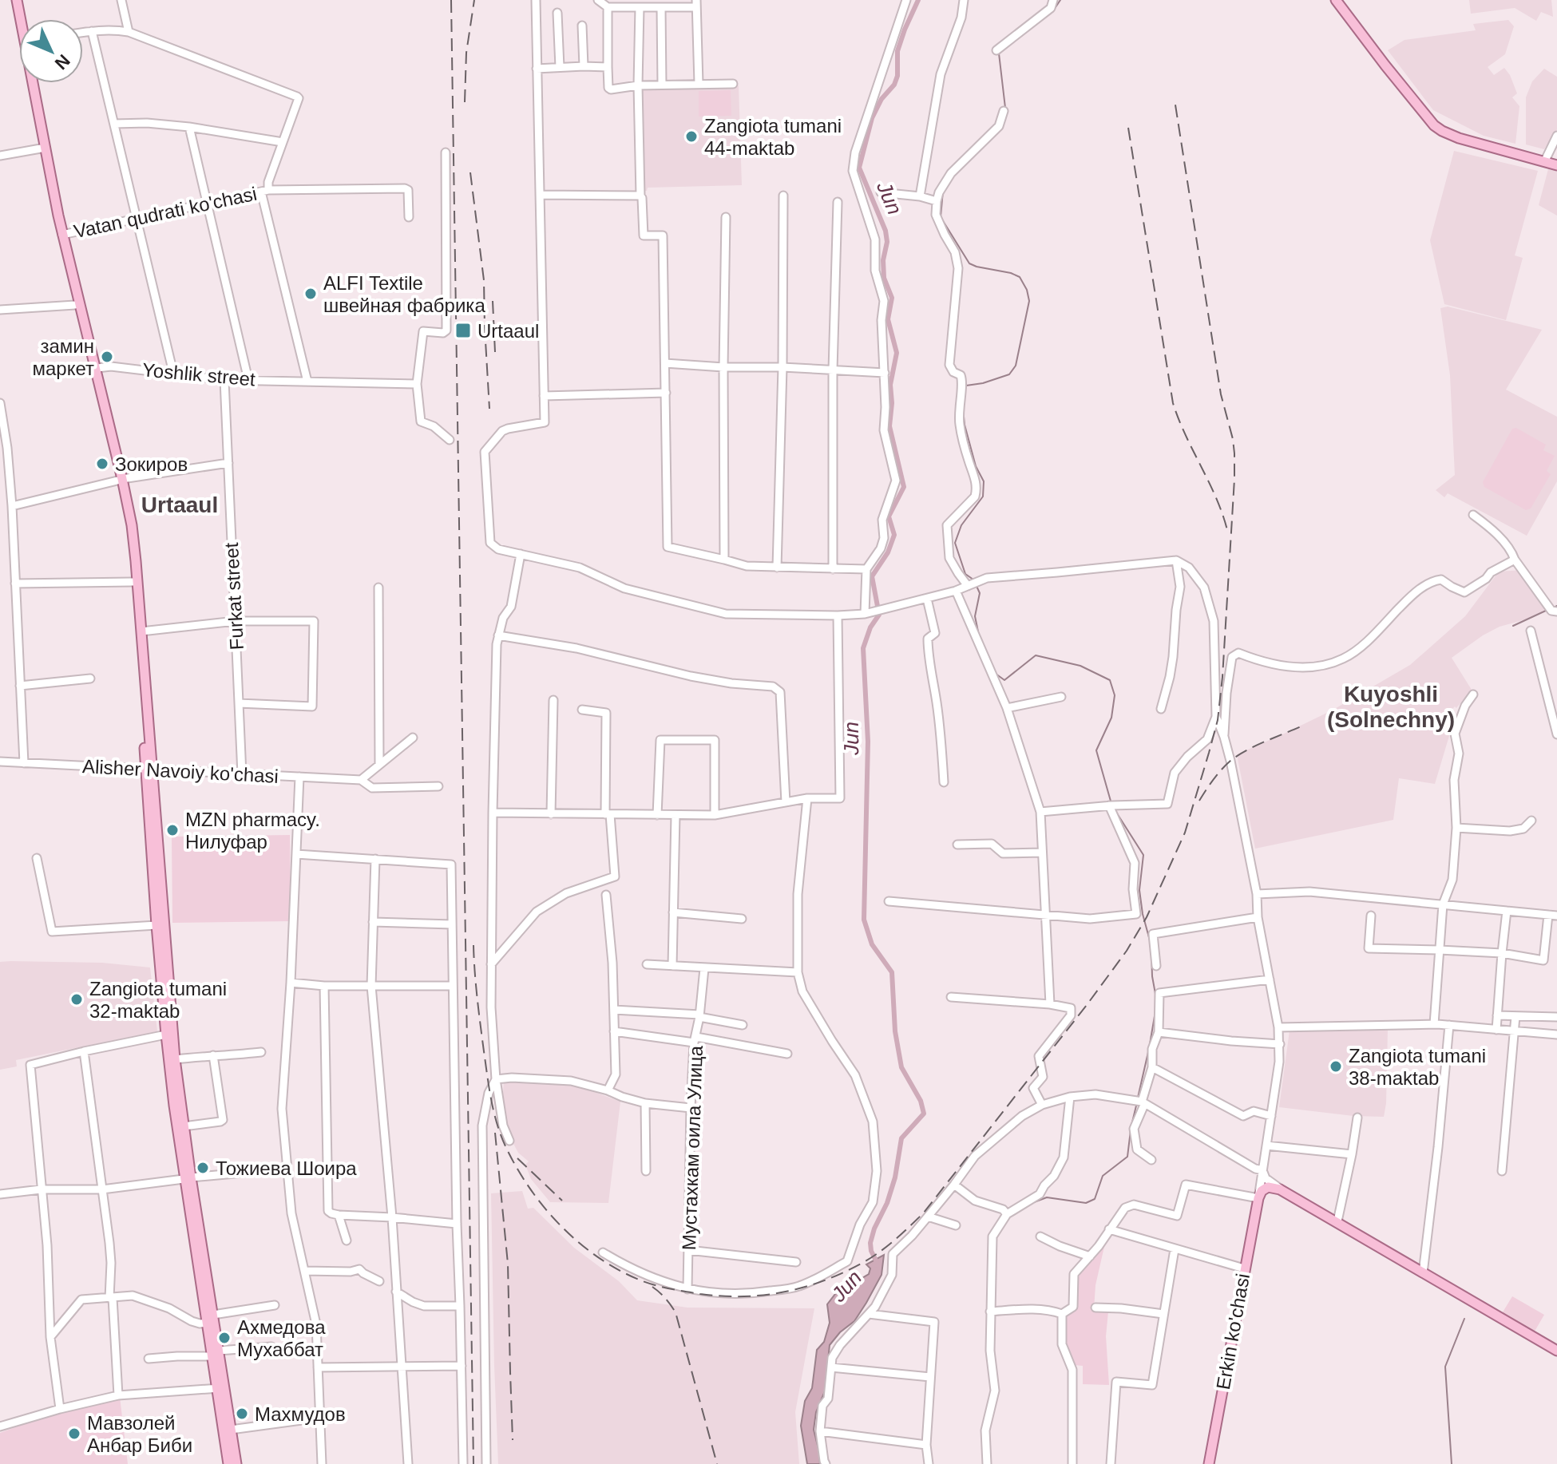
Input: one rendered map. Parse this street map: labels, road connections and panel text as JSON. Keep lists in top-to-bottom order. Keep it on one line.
{"streets":{"main road":["Erkin ko'chasi"],"street":["Vatan qudrati ko'chasi","Yoshlik street","Furkat street","Alisher Navoiy ko'chasi","Мустахкам оила Улица"]},"crossings":[["Yoshlik street","Furkat street"],["Furkat street","Alisher Navoiy ko'chasi"]],"districts":["Urtaaul","Kuyoshli (Solnechny)"],"water":["Jun"],"places":{"other":["Zangiota tumani 44-maktab","ALFI Textile швейная фабрика","замин маркет","Зокиров","MZN pharmacy. Нилуфар","Zangiota tumani 32-maktab","Zangiota tumani 38-maktab","Тожиева Шоира","Ахмедова Мухаббат","Махмудов","Мавзолей Анбар Биби"],"transit":["Urtaaul"]},"north":"bottom right"}
